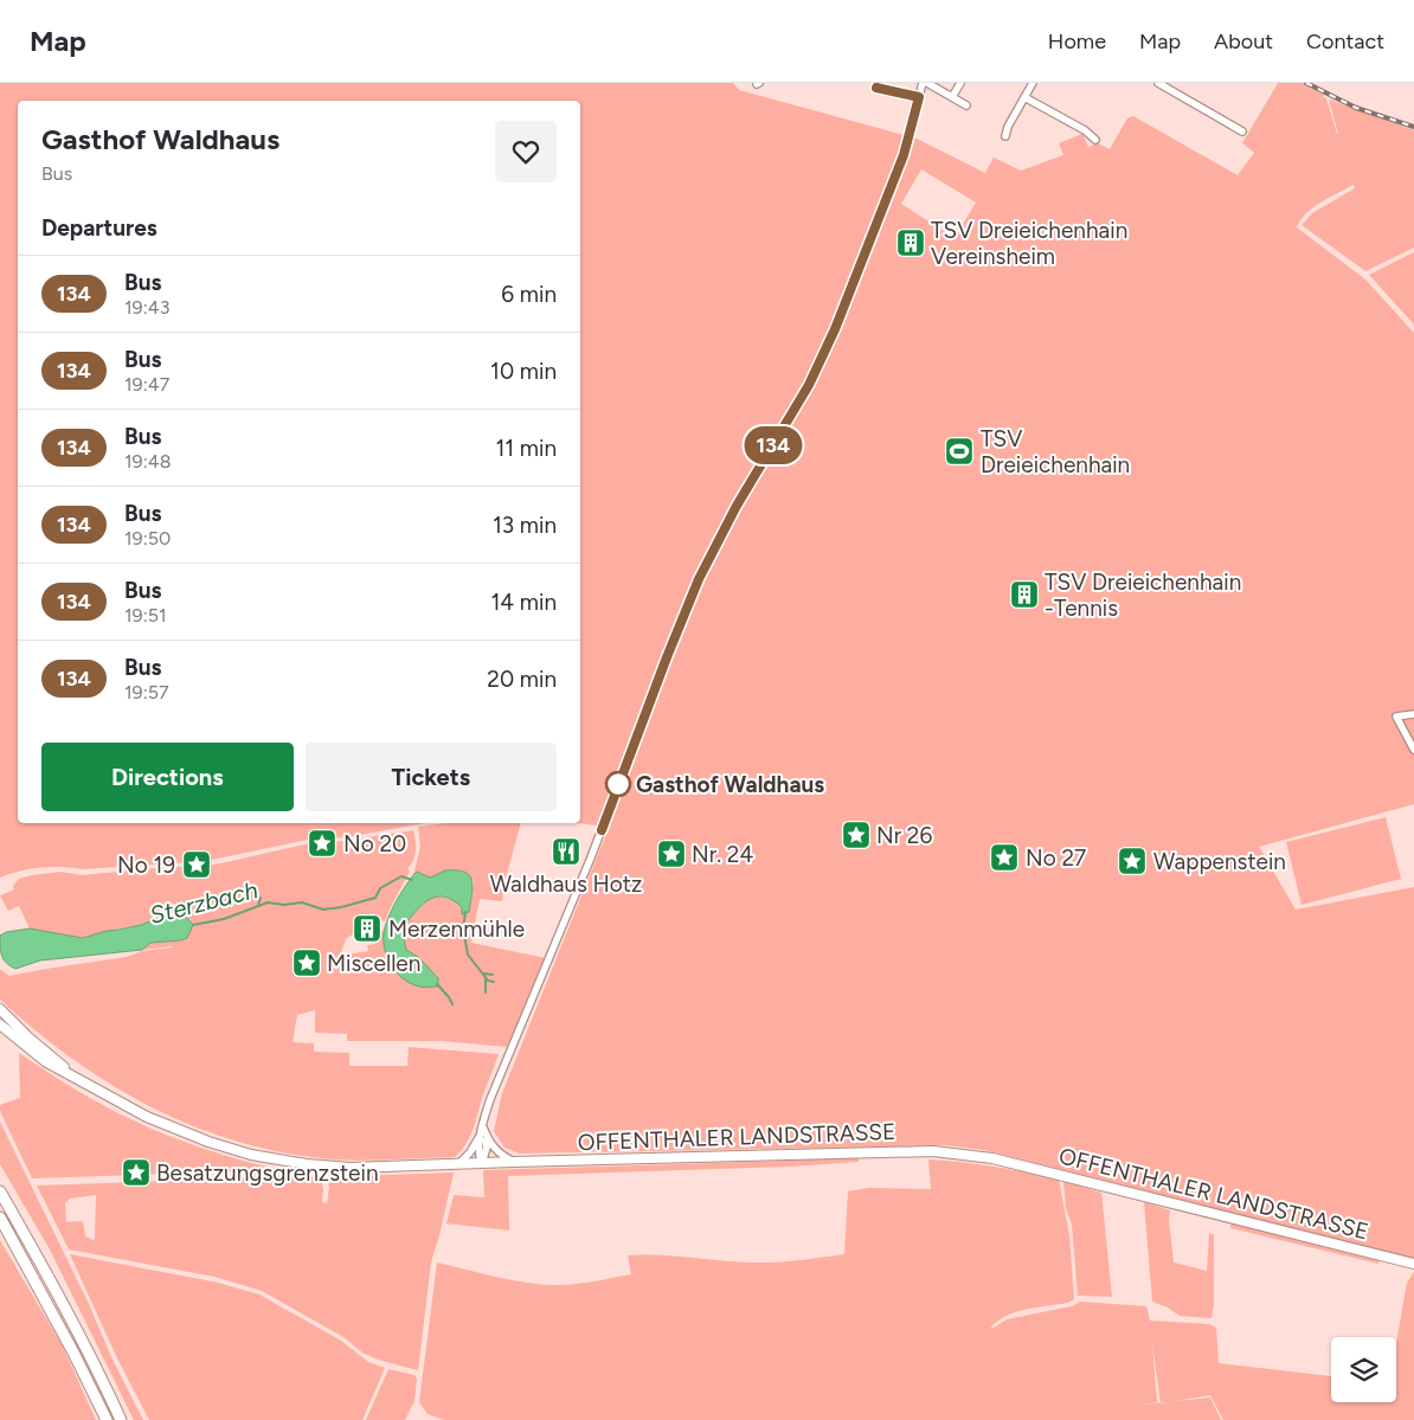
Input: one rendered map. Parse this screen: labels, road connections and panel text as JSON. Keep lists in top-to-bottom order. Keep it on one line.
{"streets":{"main road":["OFFENTHALER LANDSTRASSE"]},"water":["Sterzbach"],"places":{"building":["TSV Dreieichenhain Vereinsheim","TSV Dreieichenhain -Tennis","Merzenmühle"],"sports":["TSV Dreieichenhain"],"other":["Gasthof Waldhaus"],"place":["Nr 26","No 20","Nr. 24","No 27","Wappenstein","No 19","Miscellen","Besatzungsgrenzstein"],"restaurant":["Waldhaus Hotz"]},"lines":["bus line 134"],"page":{"header":"Map","nav":["Home","Map","About","Contact"],"on_map":"134","heading":[["Gasthof Waldhaus","Bus"],"Departures"],"list":[{"mark":"134","name":"Bus","note":"19:43","value":"6 min"},{"mark":"134","name":"Bus","note":"19:47","value":"10 min"},{"mark":"134","name":"Bus","note":"19:48","value":"11 min"},{"mark":"134","name":"Bus","note":"19:50","value":"13 min"},{"mark":"134","name":"Bus","note":"19:51","value":"14 min"},{"mark":"134","name":"Bus","note":"19:57","value":"20 min"}],"buttons":["Directions","Tickets"]}}
